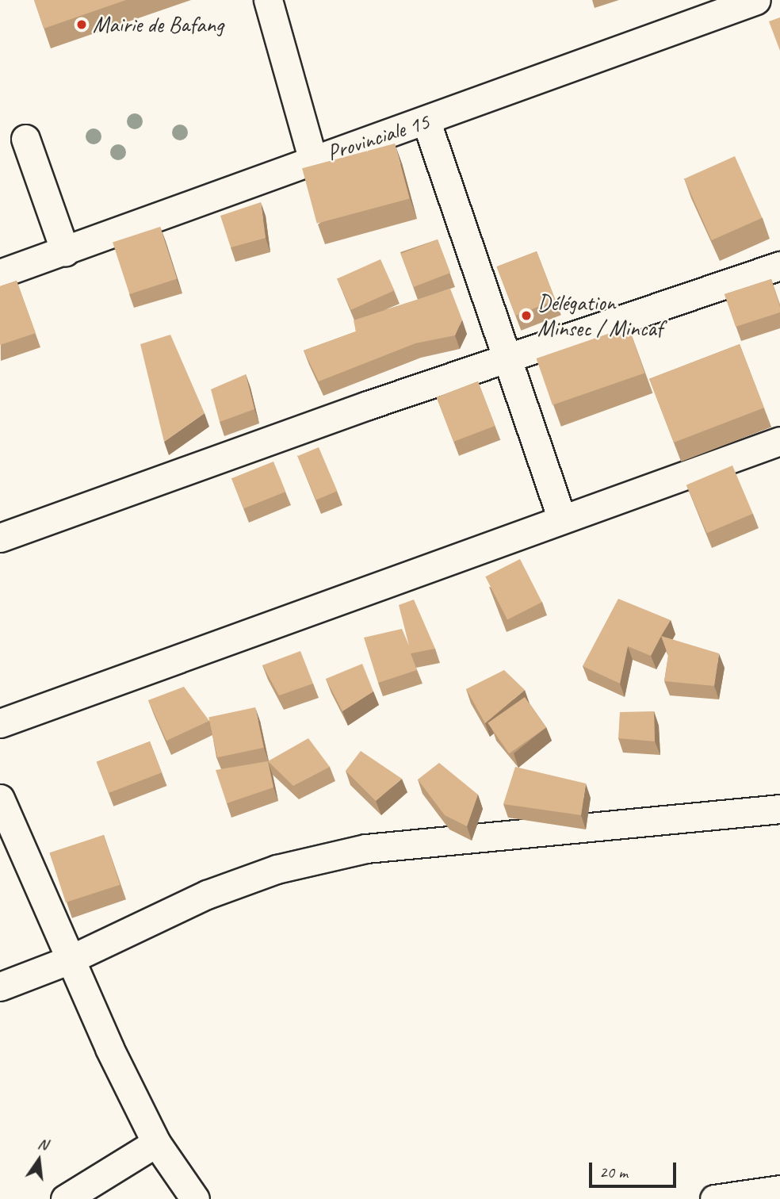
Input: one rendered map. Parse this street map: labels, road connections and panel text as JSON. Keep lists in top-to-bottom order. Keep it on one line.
{"streets":{"street":["Provinciale 15"]},"places":["Mairie de Bafang","Délégation Minsec / Mincaf"],"scale_bar":"20 m","north":"top"}
